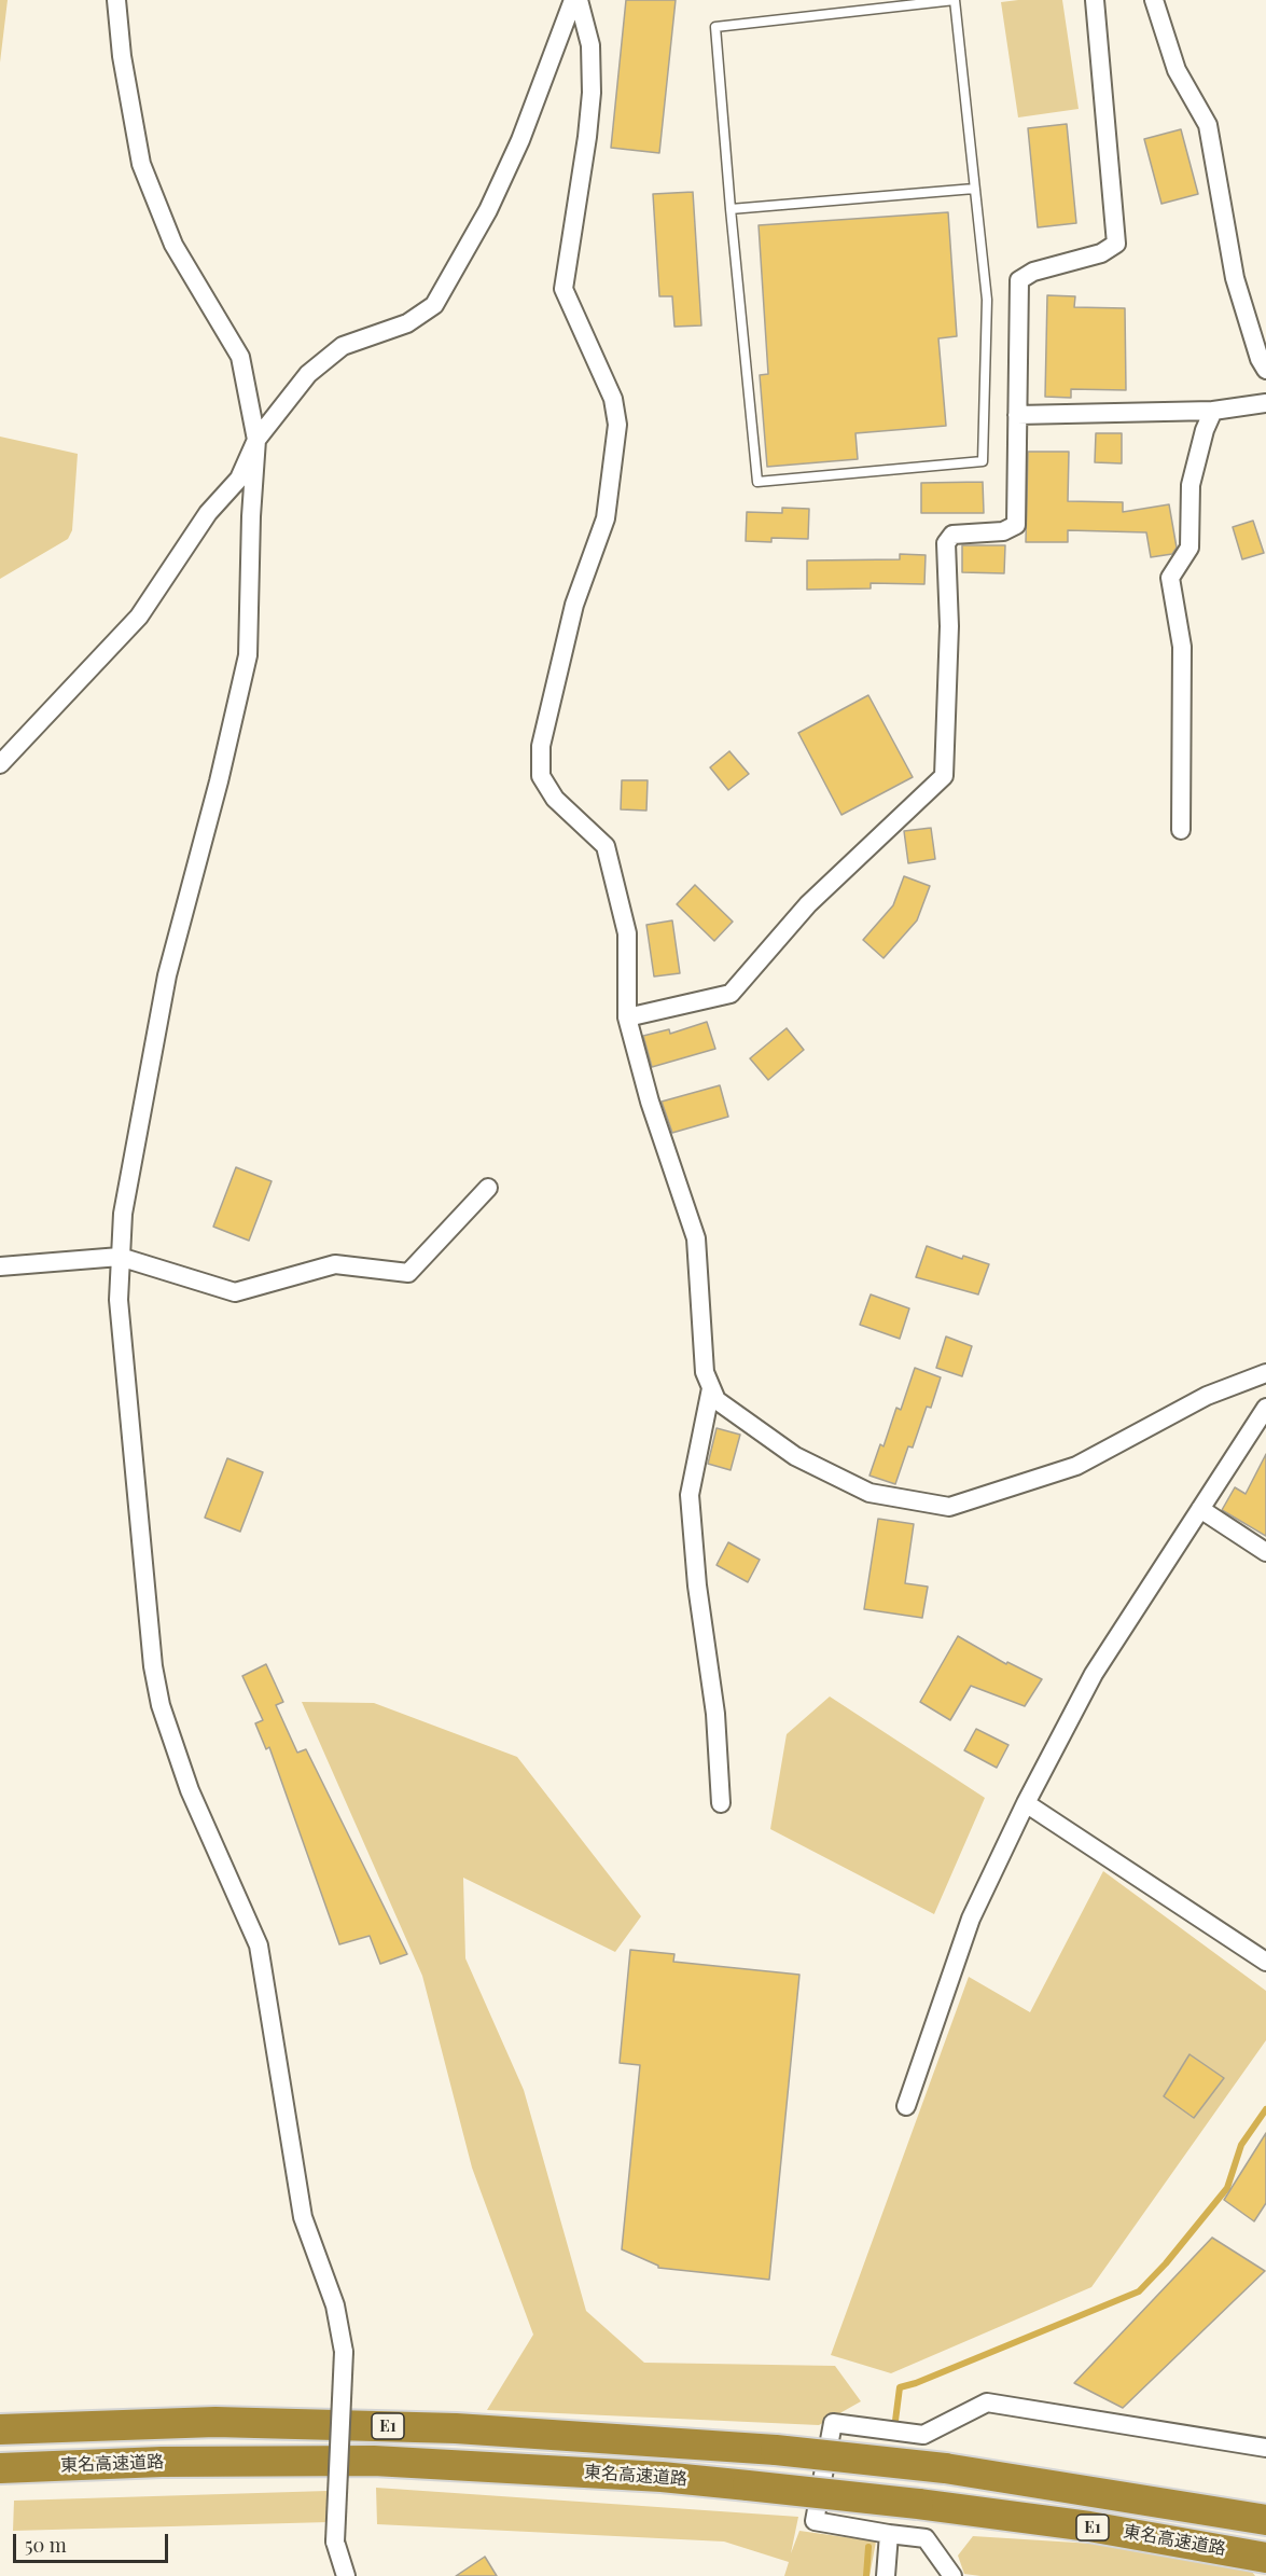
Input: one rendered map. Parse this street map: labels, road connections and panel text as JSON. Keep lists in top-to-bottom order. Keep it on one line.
{"streets":{"highway":["E1","東名高速道路"]},"scale_bar":"50 m"}
